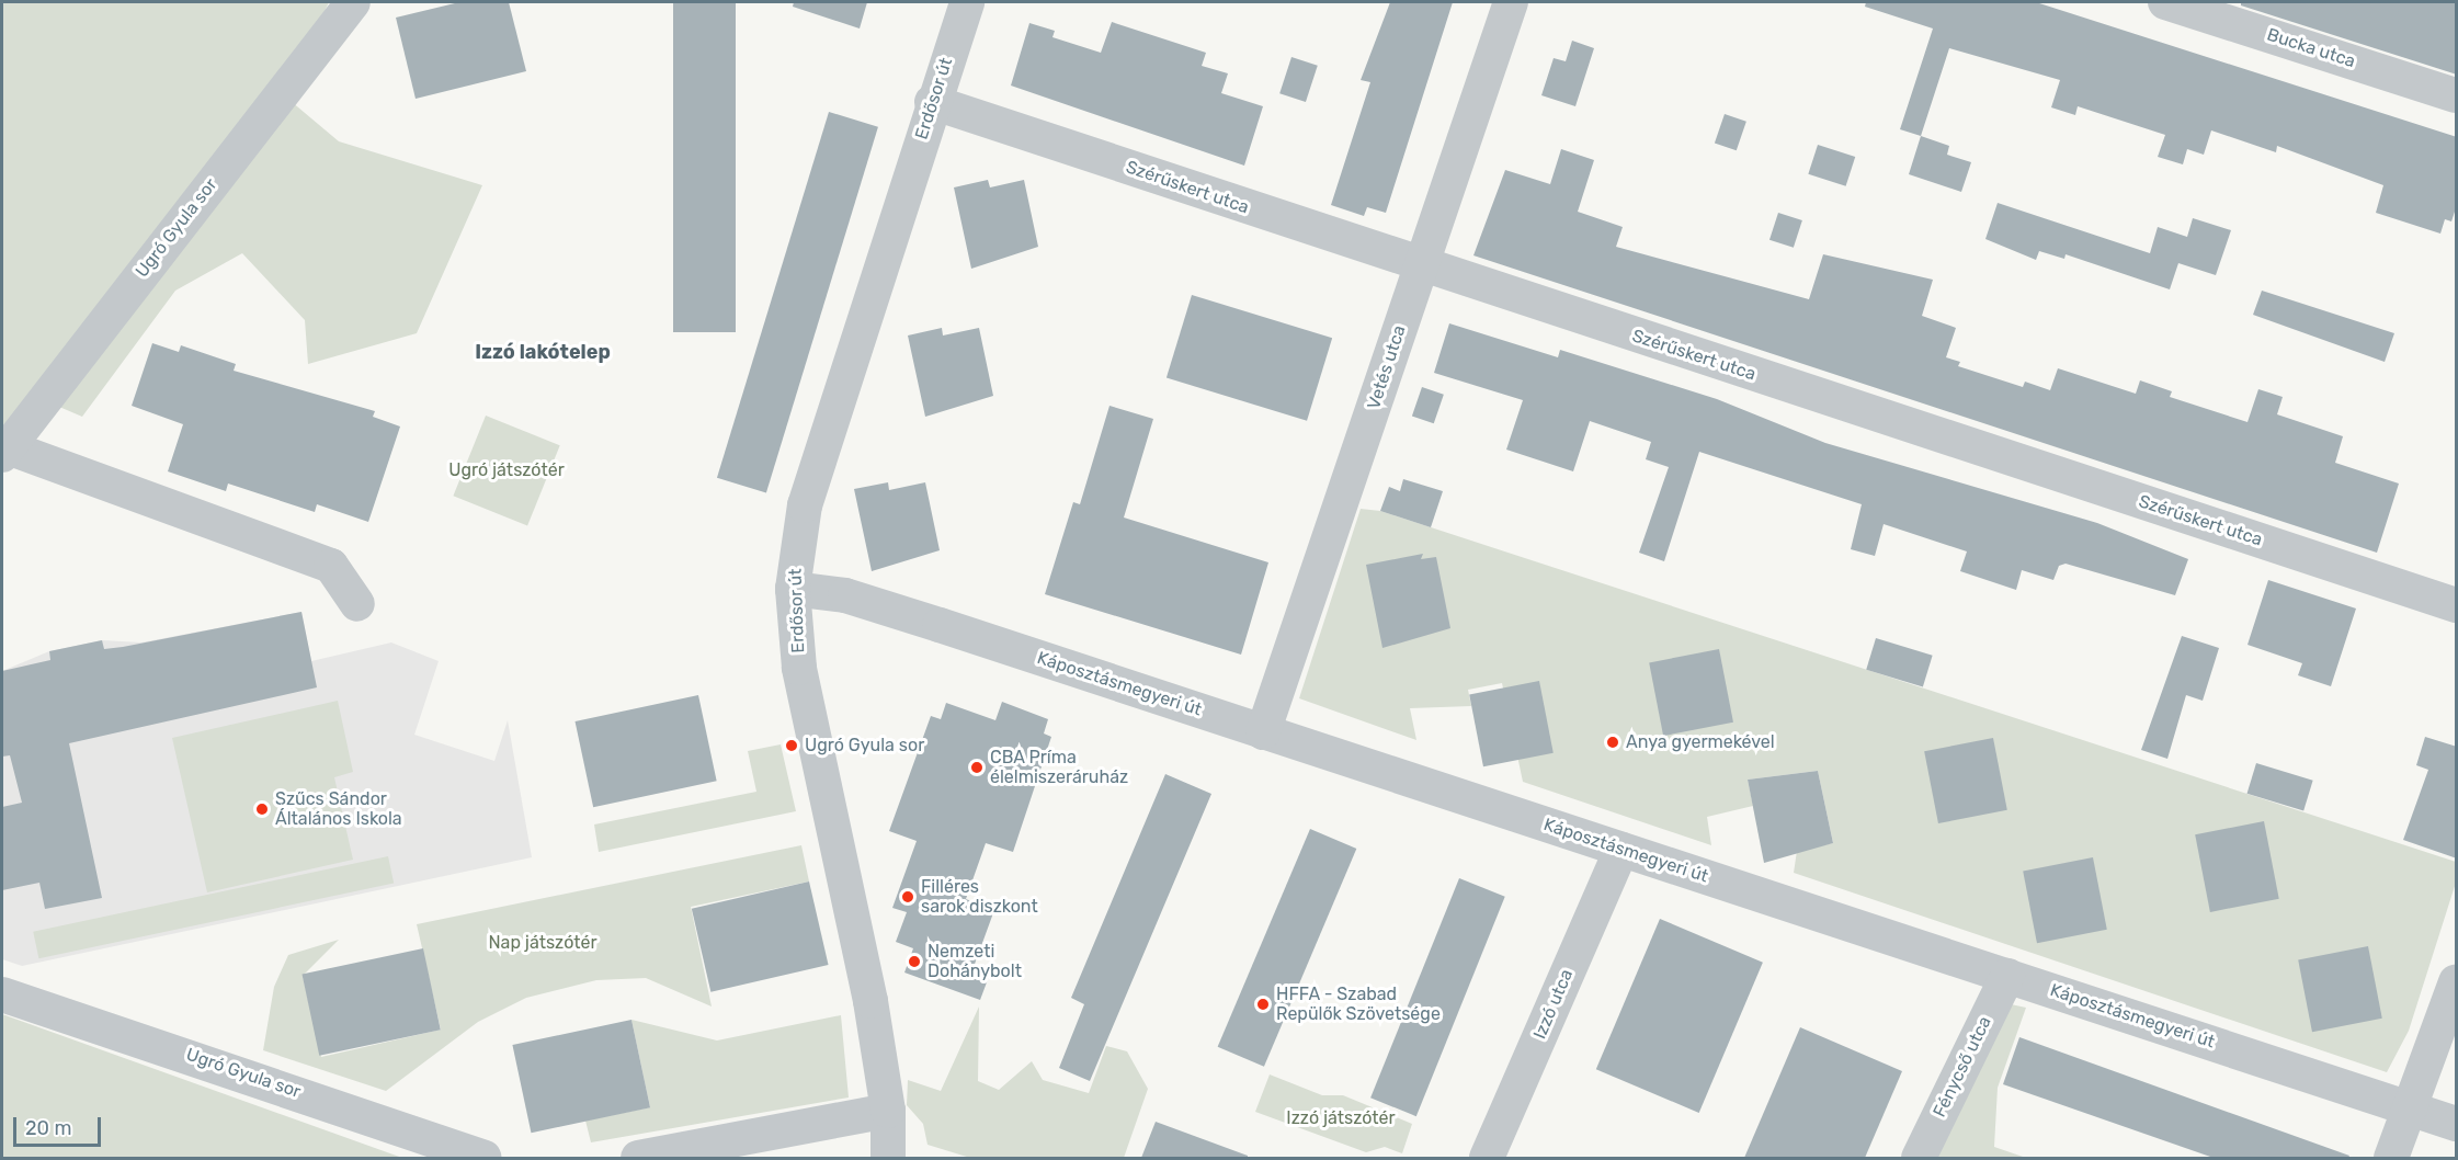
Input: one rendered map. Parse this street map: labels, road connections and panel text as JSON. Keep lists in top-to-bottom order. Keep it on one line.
{"streets":{"street":["Bucka utca","Erdősor út","Szérűskert utca","Ugró Gyula sor","Vetés utca","Káposztásmegyeri út","Izzó utca","Fénycső utca"]},"crossings":[["Erdősor út","Szérűskert utca"],["Erdősor út","Káposztásmegyeri út"],["Szérűskert utca","Vetés utca"],["Vetés utca","Káposztásmegyeri út"],["Káposztásmegyeri út","Izzó utca"],["Káposztásmegyeri út","Fénycső utca"]],"districts":["Izzó lakótelep"],"parks":["Ugró játszótér","Nap játszótér","Izzó játszótér"],"places":["Anya gyermekével","Ugró Gyula sor","CBA Príma élelmiszeráruház","Szűcs Sándor Általános Iskola","Filléres sarok diszkont","Nemzeti Dohánybolt","HFFA - Szabad Repülők Szövetsége"],"scale_bar":"20 m"}
